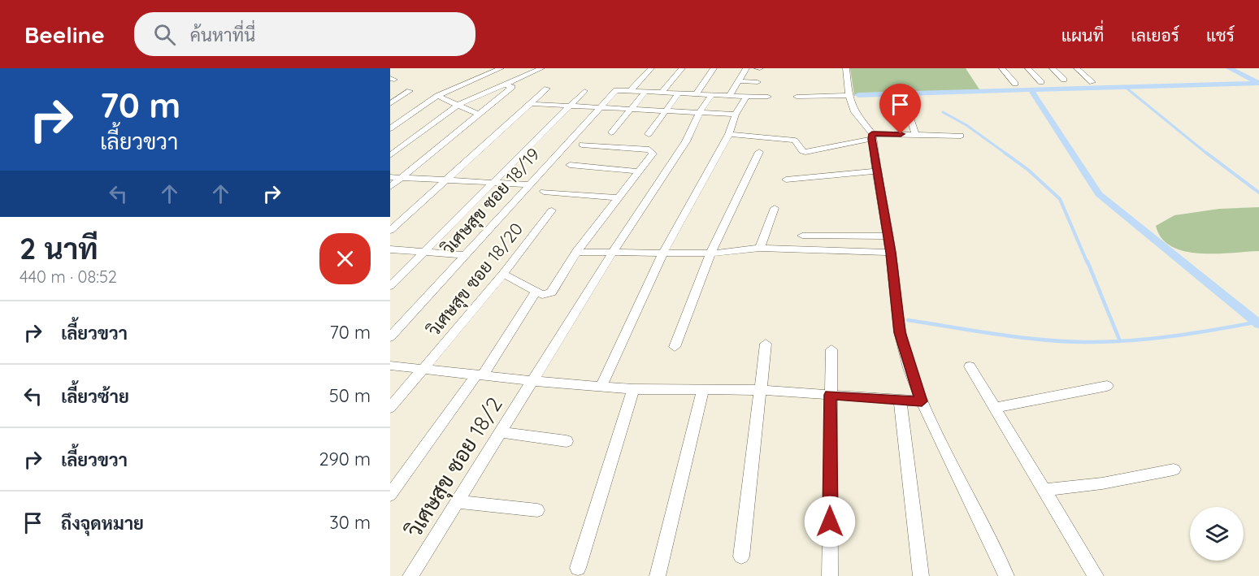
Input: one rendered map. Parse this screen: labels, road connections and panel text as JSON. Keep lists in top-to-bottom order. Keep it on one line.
{"streets":{"street":["วิเศษสุข ซอย 18/19","วิเศษสุข ซอย 18/20","วิเศษสุข ซอย 18/2"]},"page":{"header":"Beeline","search":"ค้นหาที่นี่","nav":["แผนที่","เลเยอร์","แชร์"],"turn":["70 m","เลี้ยวขวา"],"heading":["2 นาที","440 m · 08:52"],"list":[{"name":"เลี้ยวขวา","value":"70 m"},{"name":"เลี้ยวซ้าย","value":"50 m"},{"name":"เลี้ยวขวา","value":"290 m"},{"name":"ถึงจุดหมาย","value":"30 m"}]}}
